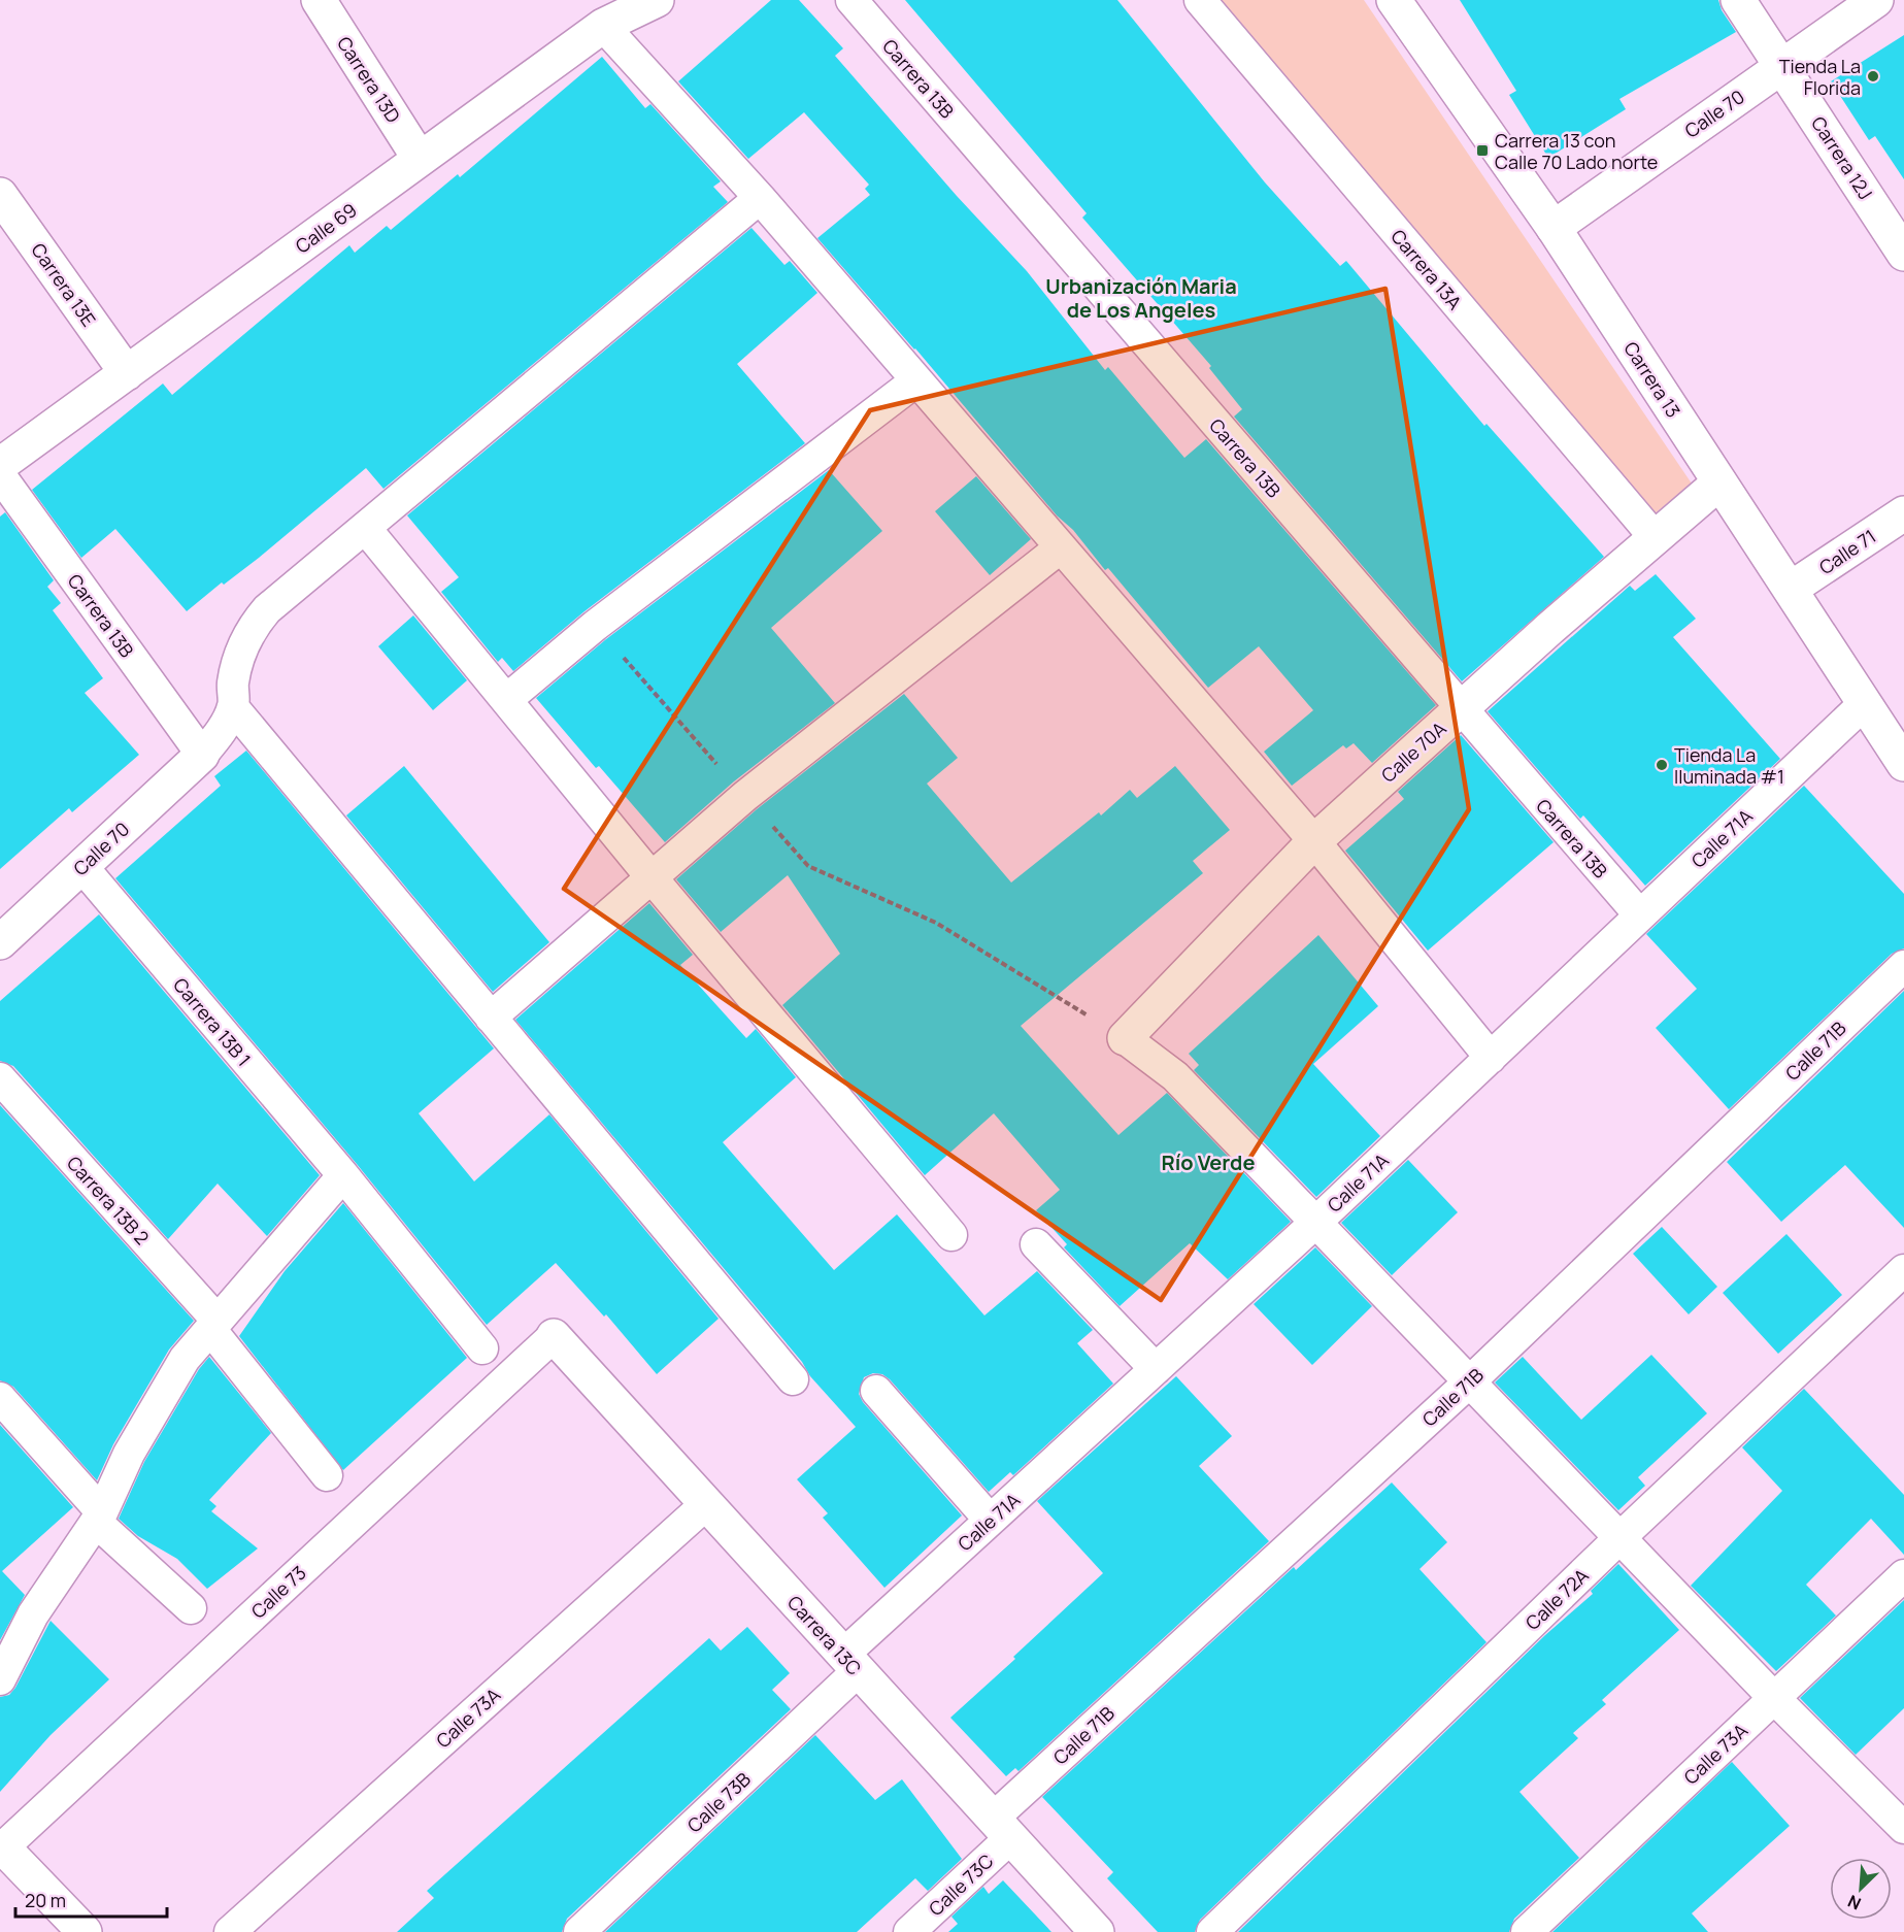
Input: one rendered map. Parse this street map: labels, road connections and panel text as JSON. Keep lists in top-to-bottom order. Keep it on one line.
{"streets":{"street":["Carrera 13D","Calle 70","Carrera 12J","Calle 69","Carrera 13E","Carrera 13","Calle 71","Calle 70A","Carrera 13C"],"lane":["Carrera 13B","Carrera 13A","Calle 71A","Carrera 13B 1","Calle 71B","Carrera 13B 2","Calle 73","Calle 72A","Calle 73A","Calle 73B","Calle 73C"]},"crossings":[["Carrera 13B","Calle 70"],["Carrera 13B","Calle 70A"],["Carrera 13B","Calle 71A"],["Carrera 13D","Calle 69"],["Calle 70","Carrera 12J"],["Calle 70","Carrera 13"],["Calle 70","Carrera 13B 1"],["Calle 69","Carrera 13E"],["Carrera 13A","Calle 70A"],["Carrera 13","Calle 71"],["Carrera 13","Calle 70A"],["Carrera 13","Calle 71A"],["Calle 71A","Carrera 13C"],["Calle 71A","Calle 73B"],["Calle 71B","Carrera 13C"],["Calle 71B","Calle 73C"],["Calle 73","Carrera 13C"],["Carrera 13C","Calle 73A"],["Carrera 13C","Calle 73B"],["Carrera 13C","Calle 73C"]],"districts":["Urbanización Maria de Los Angeles","Río Verde"],"places":{"other":["Tienda La Florida","Tienda La Iluminada #1"],"transit":["Carrera 13 con Calle 70 Lado norte"]},"scale_bar":"20 m","north":"bottom left"}
